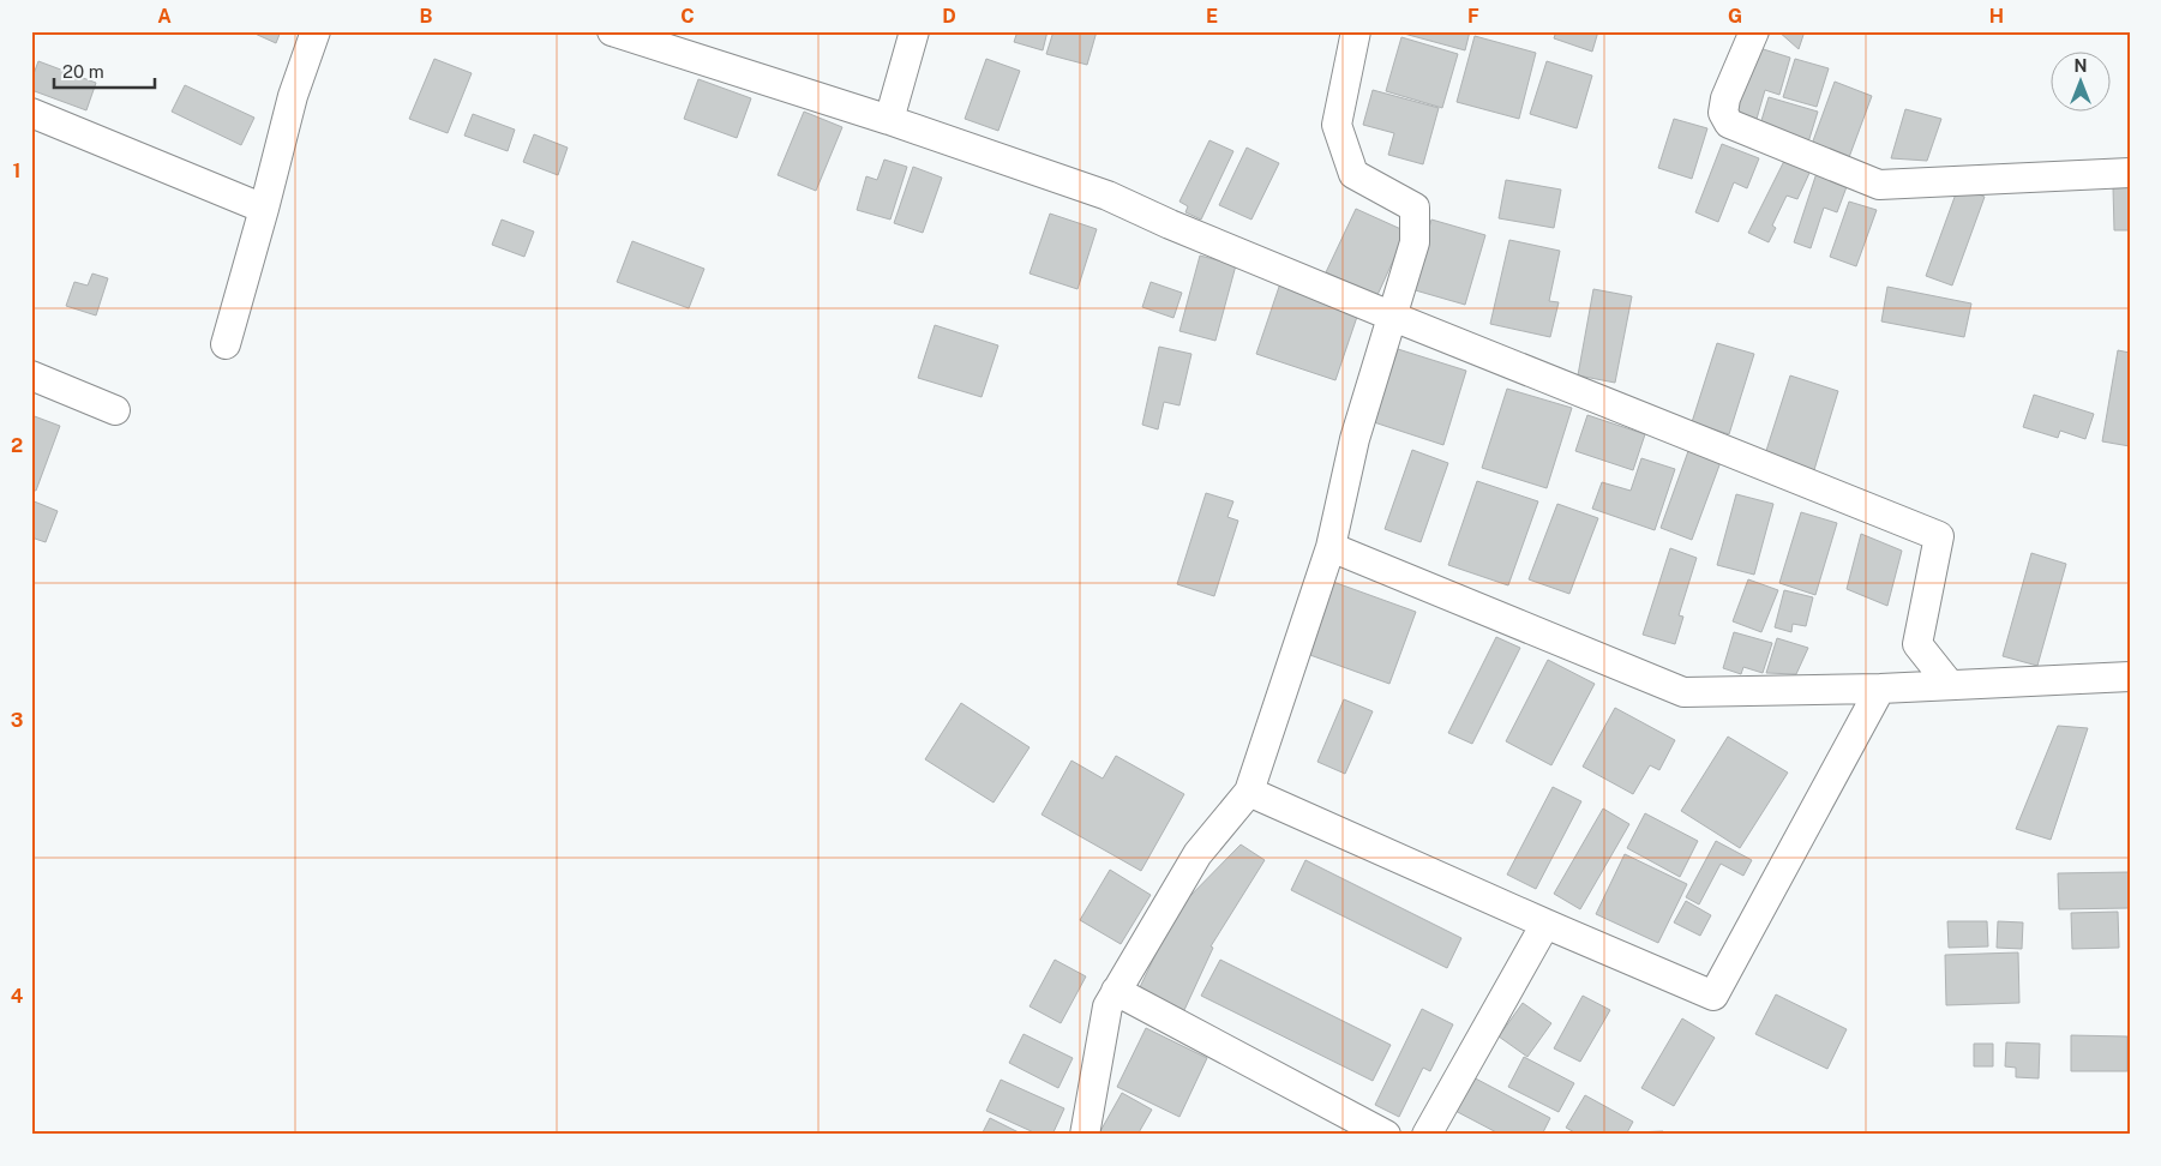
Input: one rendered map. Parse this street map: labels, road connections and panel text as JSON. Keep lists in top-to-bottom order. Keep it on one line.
{"scale_bar":"20 m","north":"top","grid":{"columns":["A","B","C","D","E","F","G","H"],"rows":["1","2","3","4"]}}
